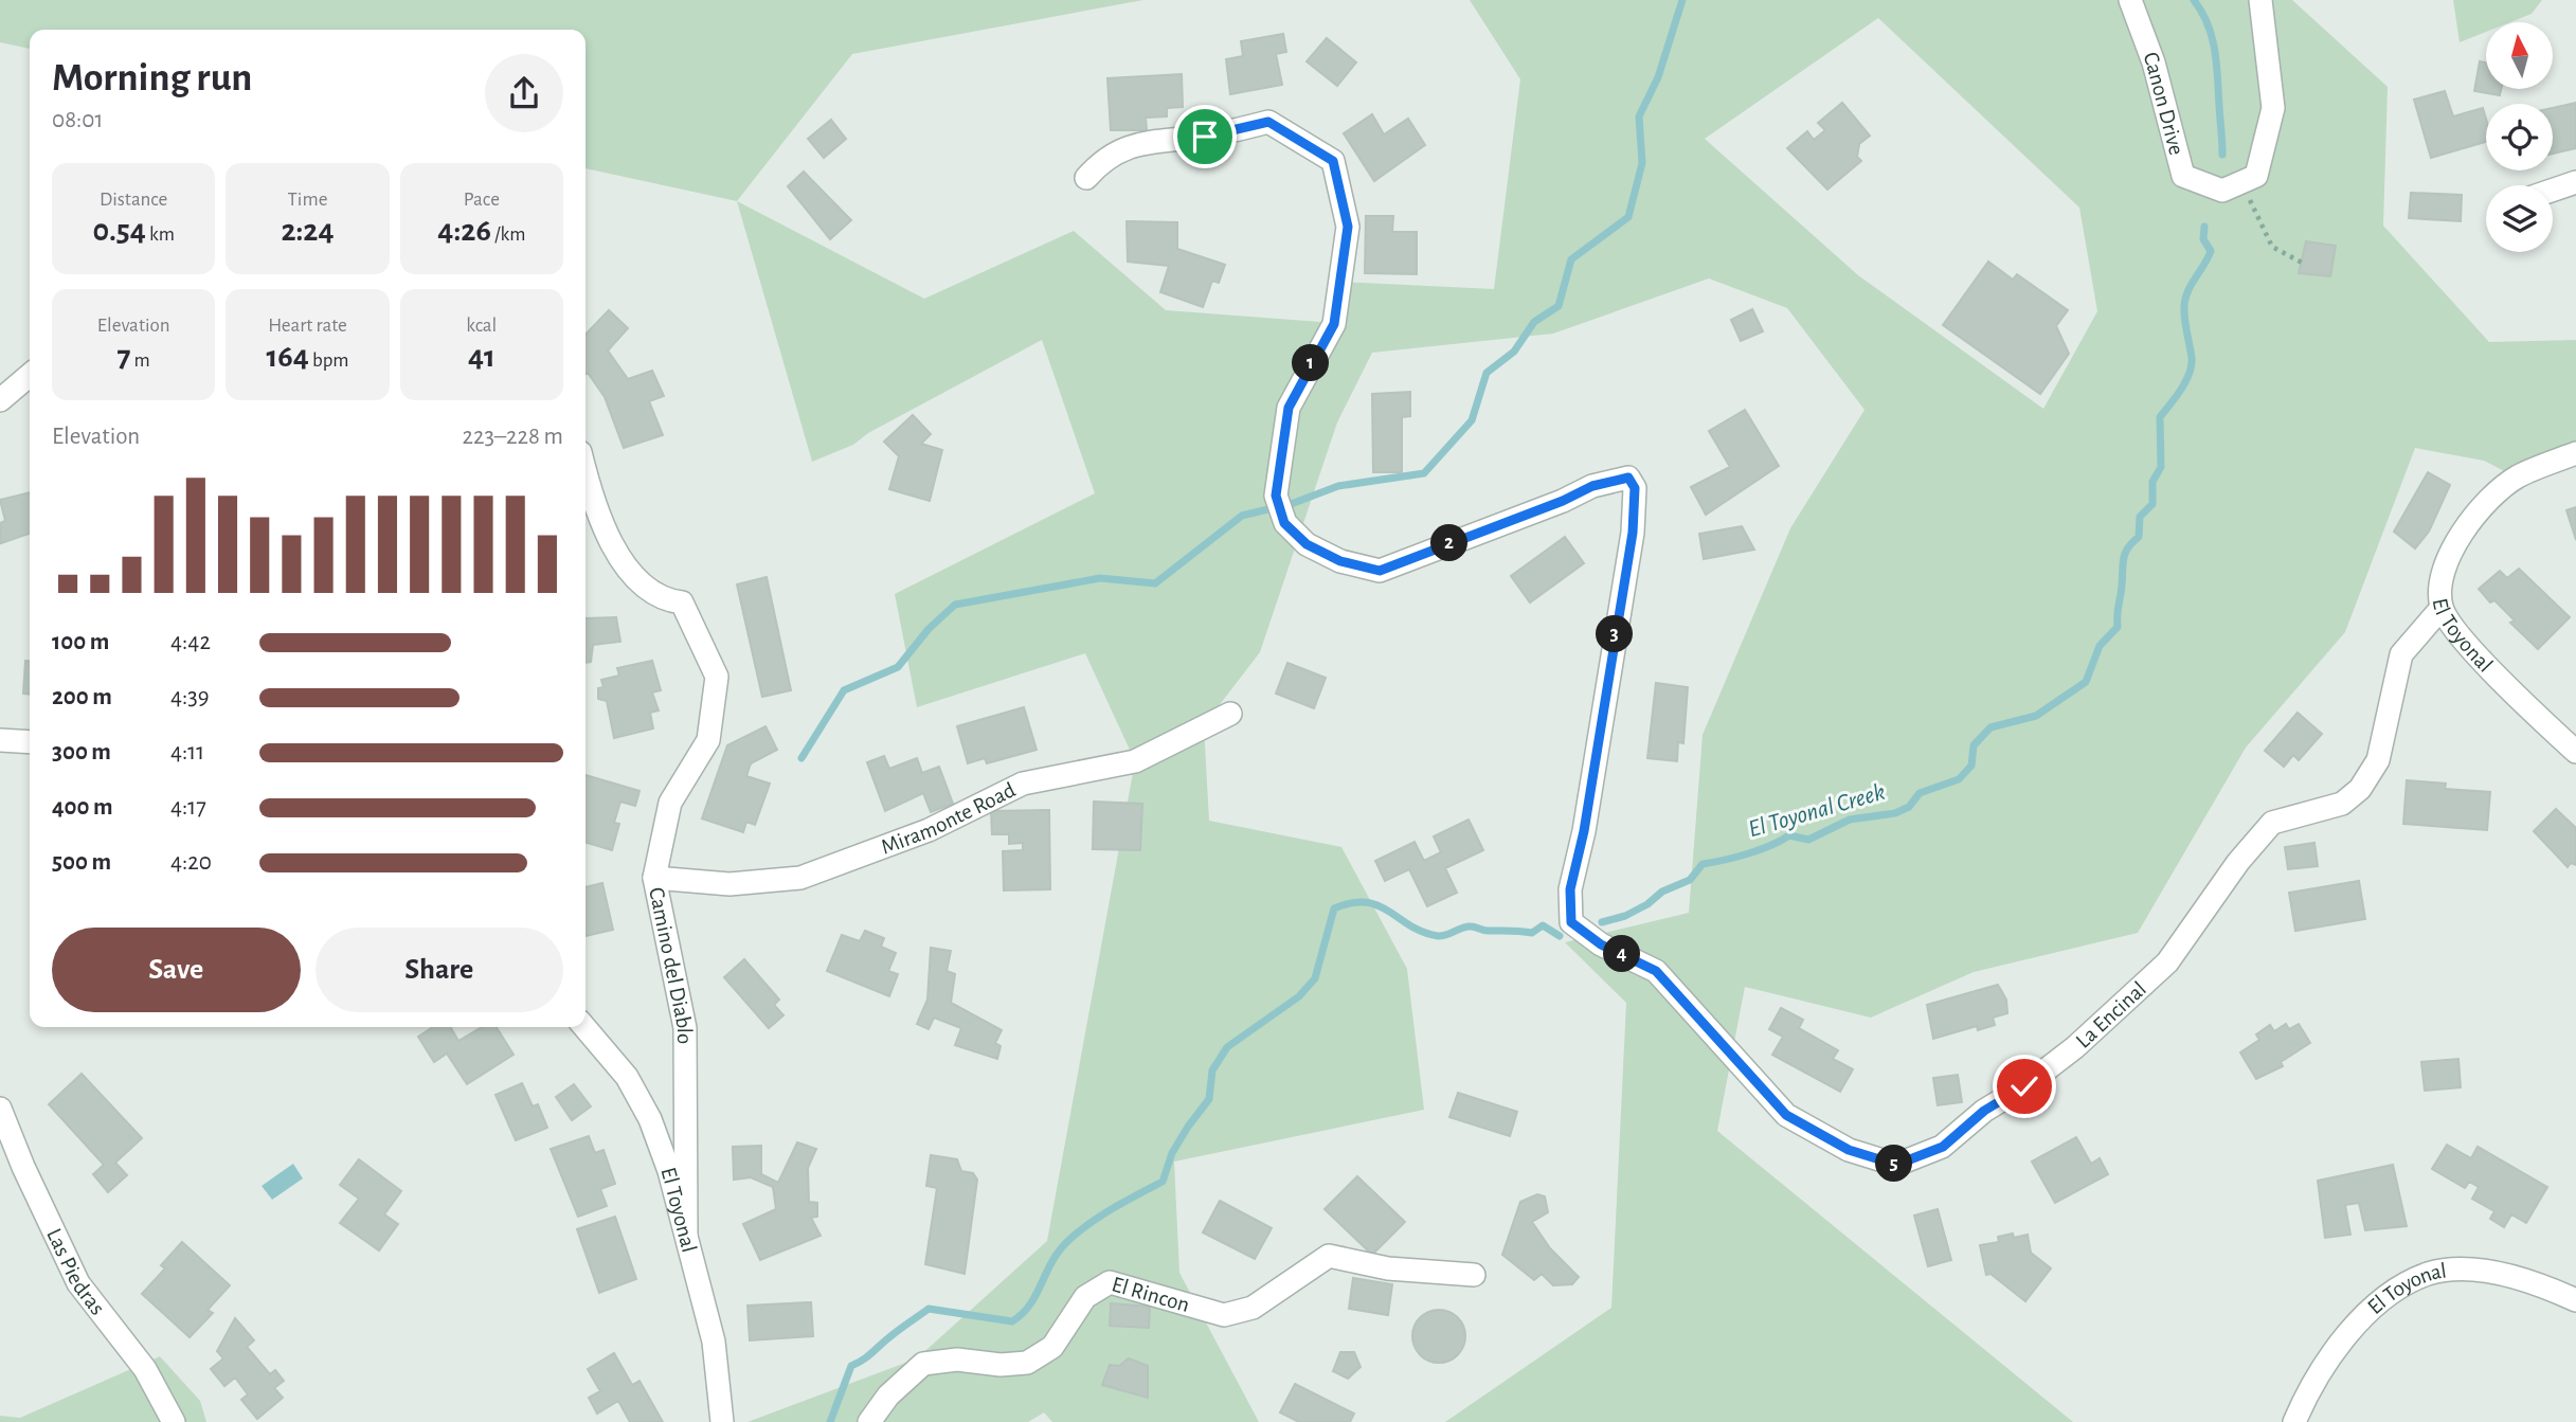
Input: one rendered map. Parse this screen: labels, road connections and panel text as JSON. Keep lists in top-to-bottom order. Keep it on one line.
{"streets":{"street":["Canon Drive","El Toyonal","Miramonte Road","Camino del Diablo","La Encinal","Las Piedras","El Rincon"]},"crossings":[["El Toyonal","Camino del Diablo"],["El Toyonal","La Encinal"],["Miramonte Road","Camino del Diablo"]],"water":["El Toyonal Creek"],"north":"top","page":{"heading":["Morning run","08:01"],"stats":[["Distance","0.54 km"],["Time","2:24"],["Pace","4:26 /km"],["Elevation","7 m"],["Heart rate","164 bpm"],["kcal","41"]],"pins":["1","2","3","4","5"],"chart":["Elevation","223–228 m"],"list":[{"name":"100 m","note":"4:42"},{"name":"200 m","note":"4:39"},{"name":"300 m","note":"4:11"},{"name":"400 m","note":"4:17"},{"name":"500 m","note":"4:20"}],"buttons":["Save","Share"]}}
